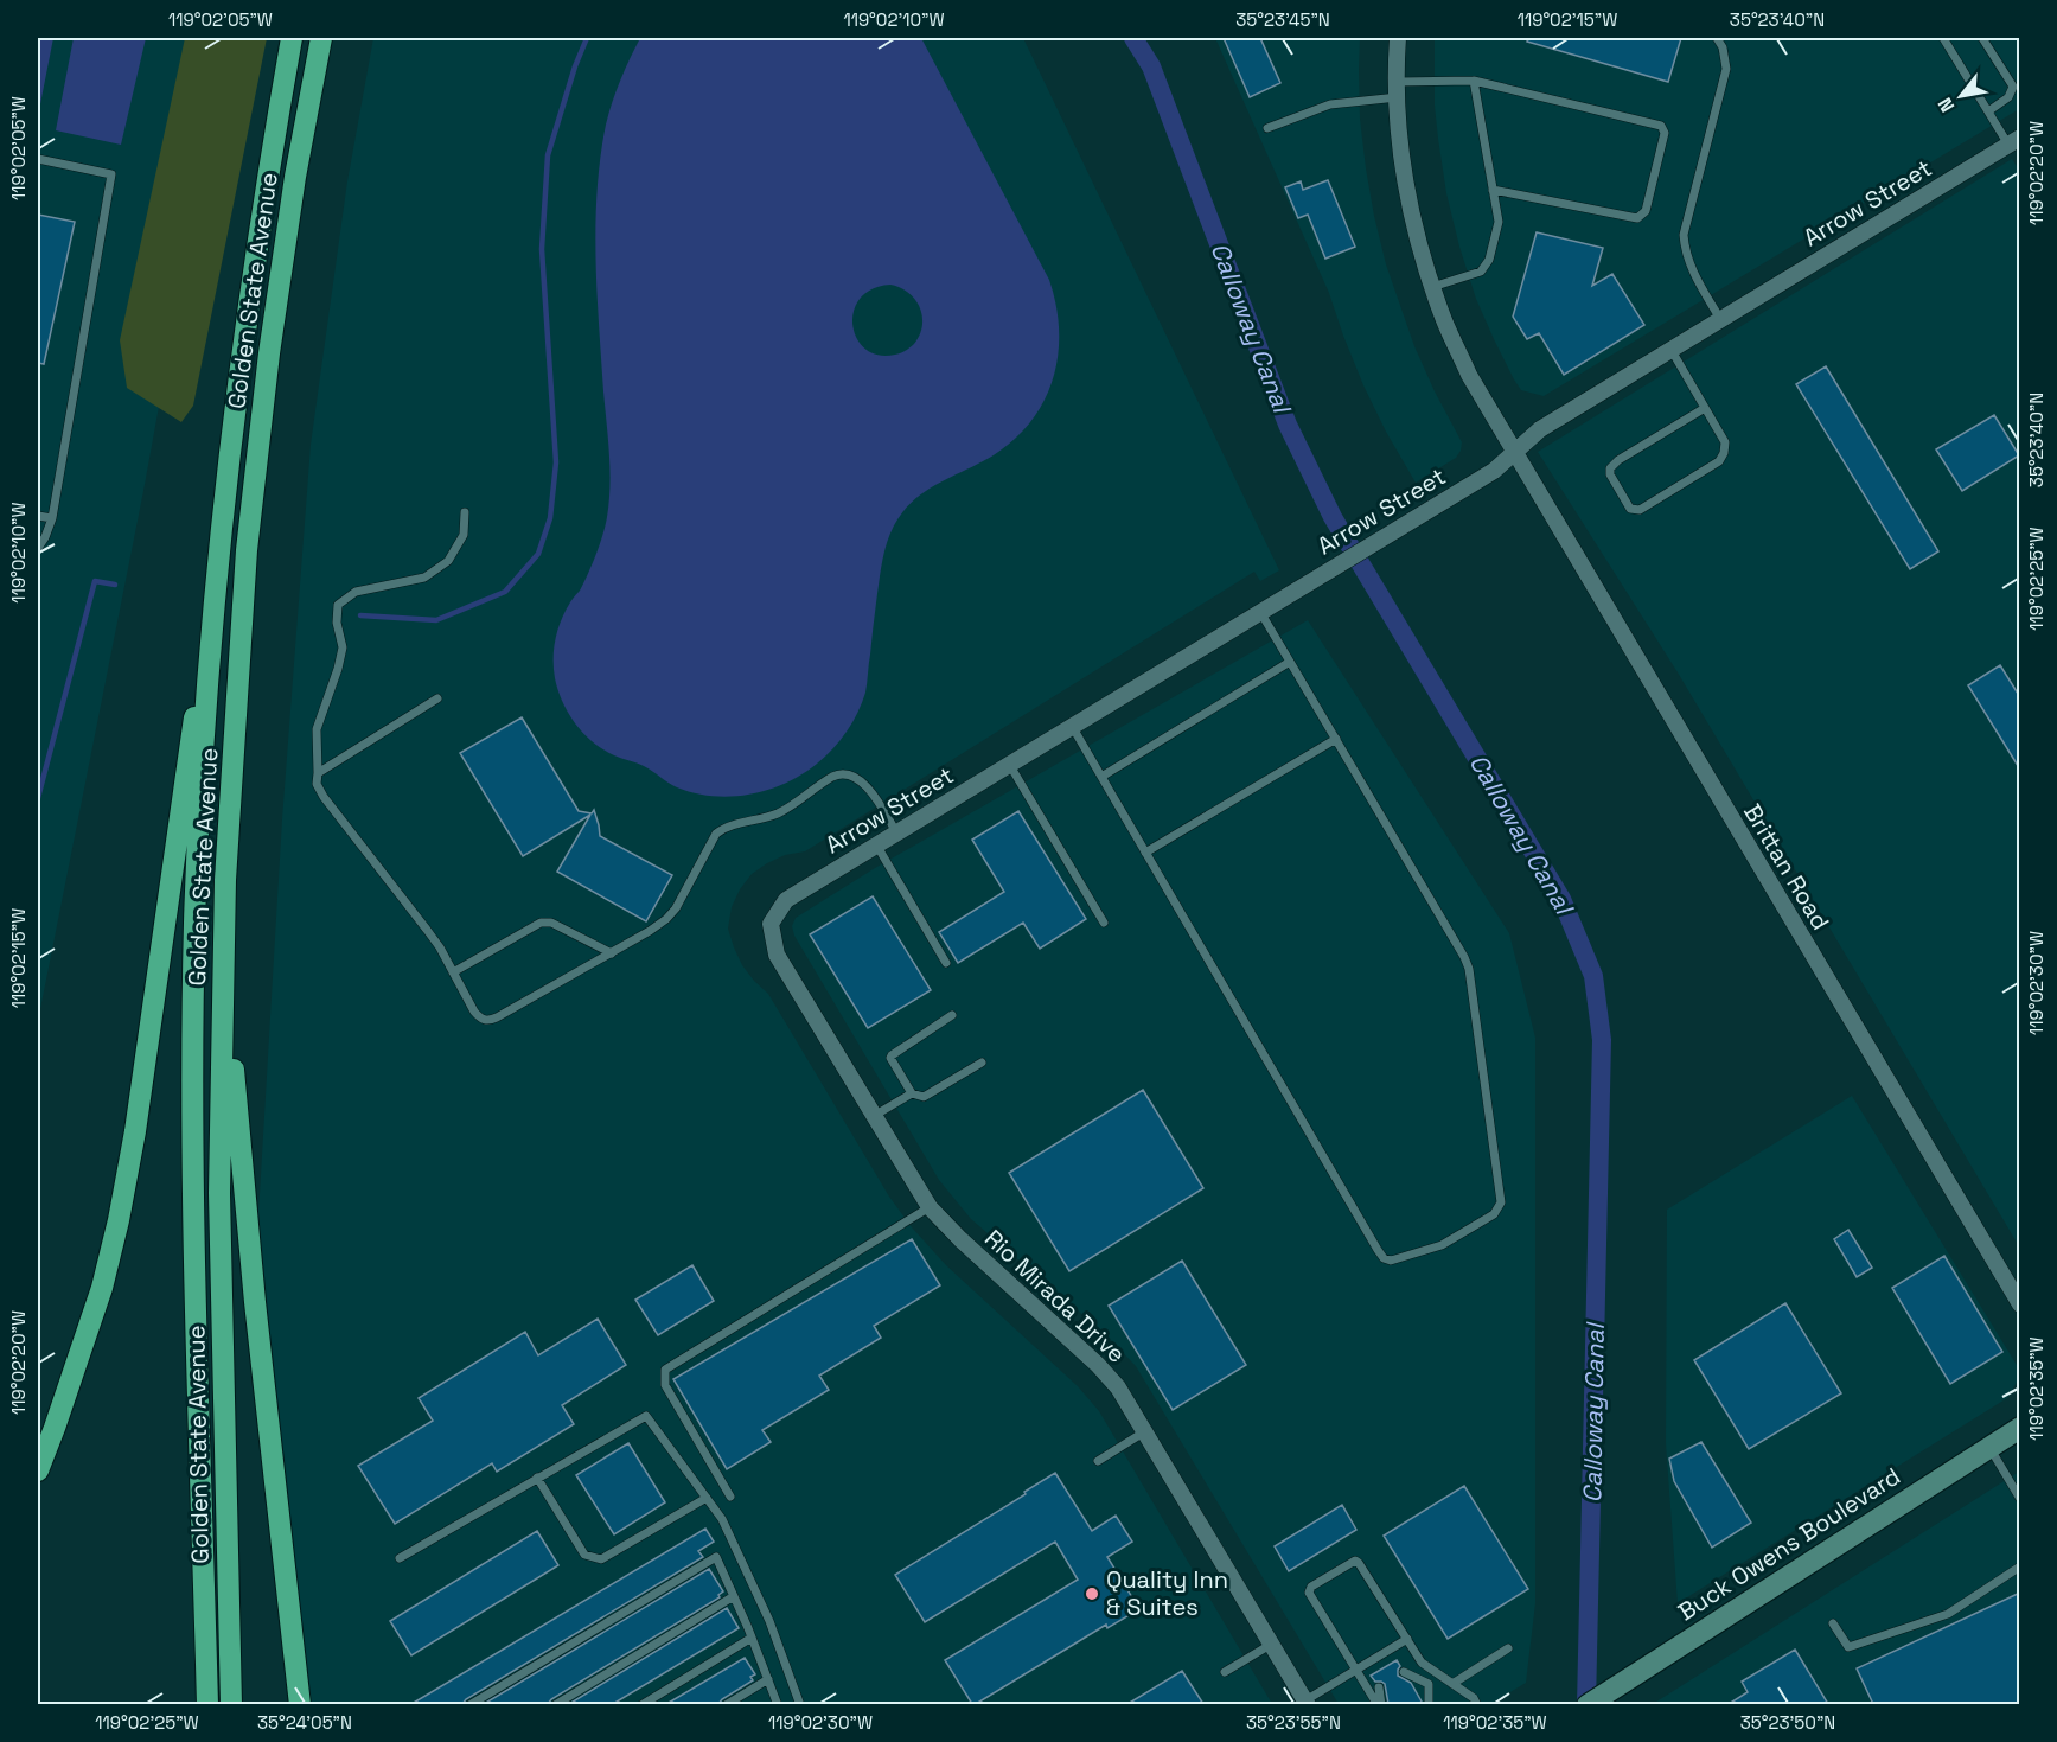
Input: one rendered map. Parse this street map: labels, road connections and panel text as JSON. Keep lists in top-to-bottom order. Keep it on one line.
{"streets":{"highway":["Golden State Avenue"],"main road":["Buck Owens Boulevard"],"street":["Arrow Street","Brittan Road","Rio Mirada Drive"]},"crossings":[["Arrow Street","Brittan Road"],["Arrow Street","Rio Mirada Drive"]],"water":["Calloway Canal"],"places":["Quality Inn & Suites"],"north":"bottom left","coordinates":["119°02'05\"W","119°02'10\"W","35°23'45\"N","119°02'15\"W","35°23'40\"N","119°02'20\"W","119°02'25\"W","119°02'30\"W","119°02'35\"W","35°24'05\"N","35°23'55\"N","35°23'50\"N"]}
